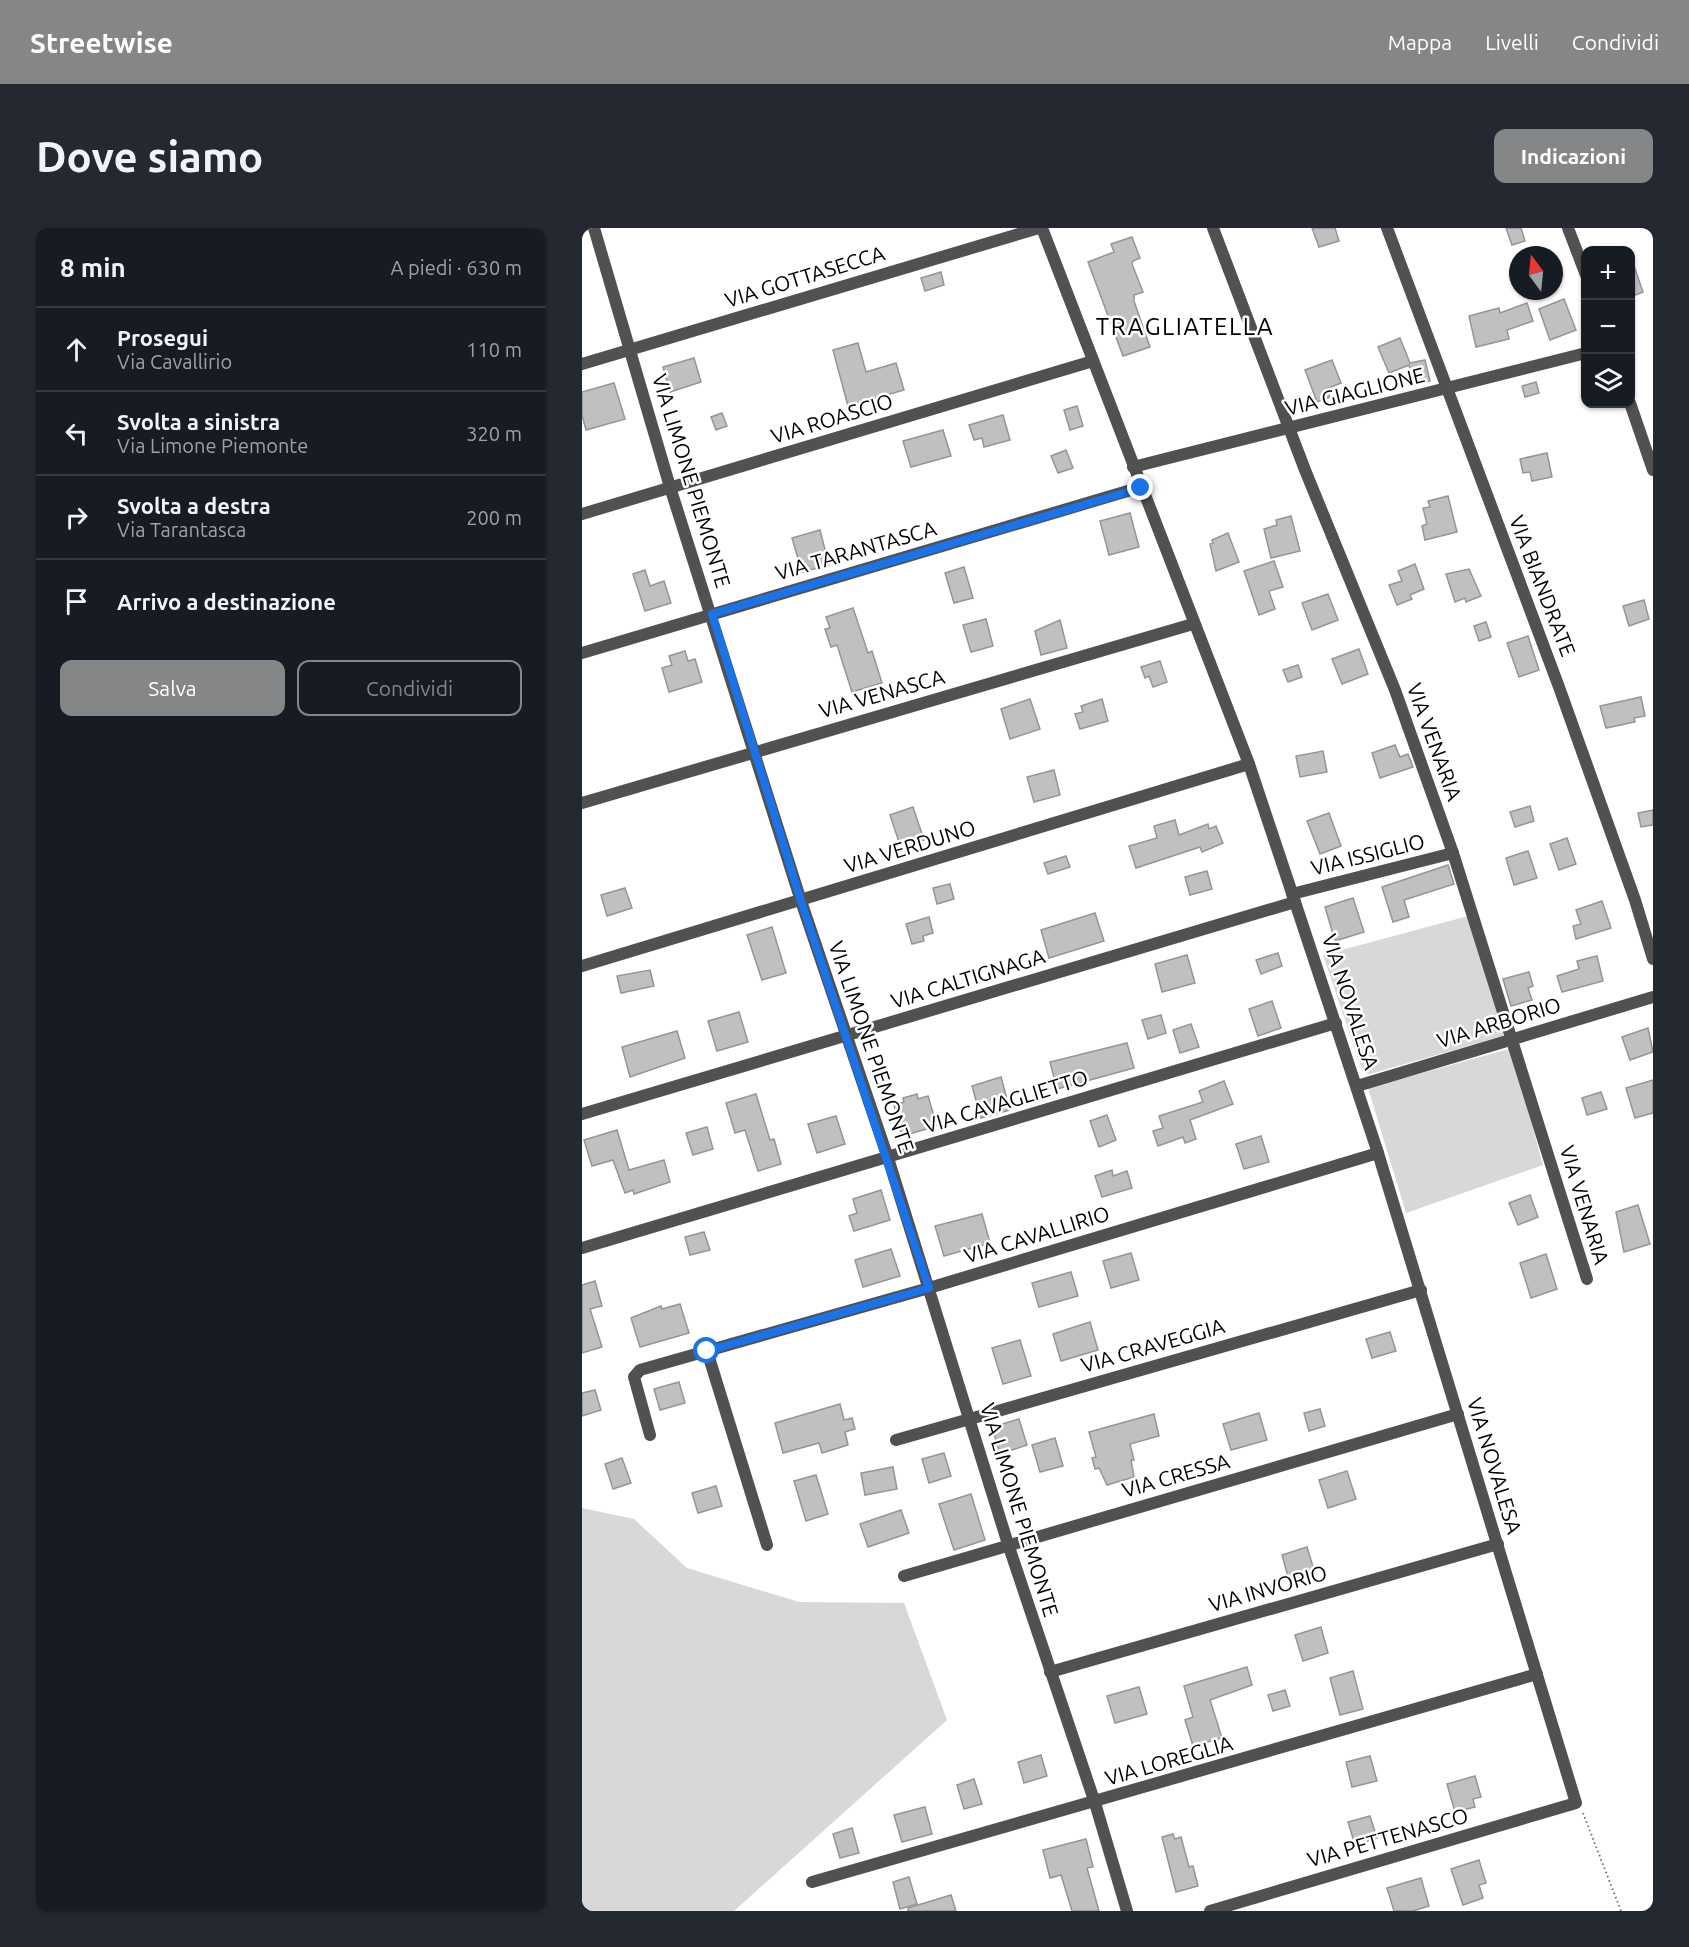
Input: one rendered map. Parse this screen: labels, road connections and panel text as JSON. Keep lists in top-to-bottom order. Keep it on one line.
{"streets":{"street":["VIA GOTTASECCA","VIA GIAGLIONE","VIA ROASCIO","VIA LIMONE PIEMONTE","VIA TARANTASCA","VIA BIANDRATE","VIA VENASCA","VIA VENARIA","VIA VERDUNO","VIA ISSIGLIO","VIA CALTIGNAGA","VIA NOVALESA","VIA ARBORIO","VIA CAVAGLIETTO","VIA CAVALLIRIO","VIA CRAVEGGIA","VIA CRESSA","VIA INVORIO","VIA LOREGLIA","VIA PETTENASCO"]},"crossings":[["VIA GOTTASECCA","VIA LIMONE PIEMONTE"],["VIA GOTTASECCA","VIA NOVALESA"],["VIA GIAGLIONE","VIA BIANDRATE"],["VIA GIAGLIONE","VIA VENARIA"],["VIA GIAGLIONE","VIA NOVALESA"],["VIA ROASCIO","VIA LIMONE PIEMONTE"],["VIA ROASCIO","VIA NOVALESA"],["VIA LIMONE PIEMONTE","VIA TARANTASCA"],["VIA LIMONE PIEMONTE","VIA VENASCA"],["VIA LIMONE PIEMONTE","VIA VERDUNO"],["VIA LIMONE PIEMONTE","VIA CALTIGNAGA"],["VIA LIMONE PIEMONTE","VIA CAVAGLIETTO"],["VIA LIMONE PIEMONTE","VIA CAVALLIRIO"],["VIA LIMONE PIEMONTE","VIA CRAVEGGIA"],["VIA LIMONE PIEMONTE","VIA CRESSA"],["VIA LIMONE PIEMONTE","VIA INVORIO"],["VIA LIMONE PIEMONTE","VIA LOREGLIA"],["VIA TARANTASCA","VIA NOVALESA"],["VIA VENASCA","VIA NOVALESA"],["VIA VENARIA","VIA ISSIGLIO"],["VIA VENARIA","VIA ARBORIO"],["VIA VERDUNO","VIA NOVALESA"],["VIA ISSIGLIO","VIA CALTIGNAGA"],["VIA ISSIGLIO","VIA NOVALESA"],["VIA CALTIGNAGA","VIA NOVALESA"],["VIA NOVALESA","VIA ARBORIO"],["VIA NOVALESA","VIA CAVAGLIETTO"],["VIA NOVALESA","VIA CAVALLIRIO"],["VIA NOVALESA","VIA CRAVEGGIA"],["VIA NOVALESA","VIA CRESSA"],["VIA NOVALESA","VIA INVORIO"],["VIA NOVALESA","VIA LOREGLIA"],["VIA NOVALESA","VIA PETTENASCO"]],"districts":["TRAGLIATELLA"],"north":"top","page":{"header":"Streetwise","nav":["Mappa","Livelli","Condividi"],"buttons":["Indicazioni",["Salva","Condividi"]],"title":"Dove siamo","heading":["8 min","A piedi · 630 m"],"map_buttons":["+","−"],"list":[["Prosegui","Via Cavallirio","110 m"],["Svolta a sinistra","Via Limone Piemonte","320 m"],["Svolta a destra","Via Tarantasca","200 m"],"Arrivo a destinazione"]}}
